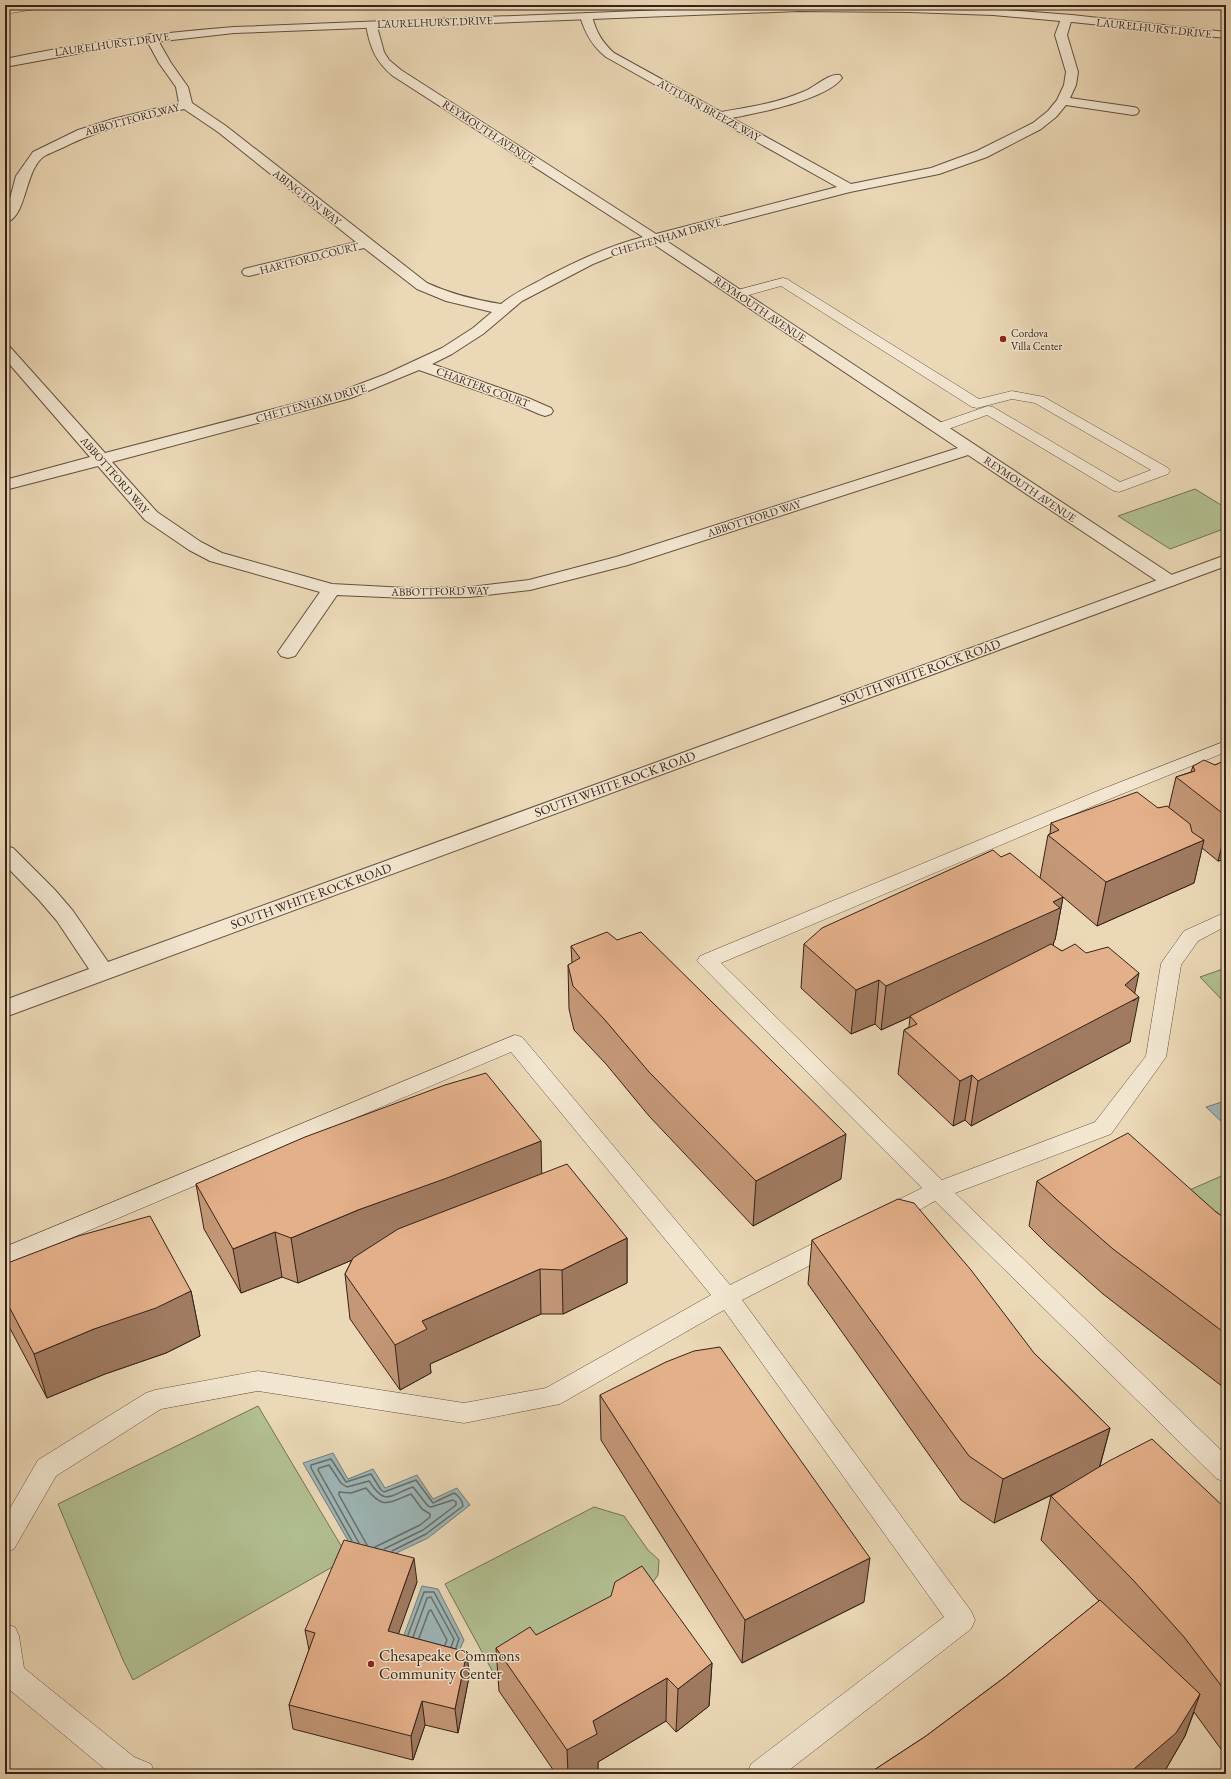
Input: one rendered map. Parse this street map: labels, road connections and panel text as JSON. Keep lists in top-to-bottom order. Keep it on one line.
{"streets":{"street":["LAURELHURST DRIVE","AUTUMN BREEZE WAY","ABBOTTFORD WAY","REYMOUTH AVENUE","ABINGTON WAY","CHETTENHAM DRIVE","HARTFORD COURT","CHARTERS COURT","SOUTH WHITE ROCK ROAD"]},"crossings":[["LAURELHURST DRIVE","AUTUMN BREEZE WAY"],["LAURELHURST DRIVE","REYMOUTH AVENUE"],["LAURELHURST DRIVE","CHETTENHAM DRIVE"],["AUTUMN BREEZE WAY","CHETTENHAM DRIVE"],["ABBOTTFORD WAY","REYMOUTH AVENUE"],["ABBOTTFORD WAY","ABINGTON WAY"],["ABBOTTFORD WAY","CHETTENHAM DRIVE"],["REYMOUTH AVENUE","CHETTENHAM DRIVE"],["REYMOUTH AVENUE","SOUTH WHITE ROCK ROAD"],["ABINGTON WAY","CHETTENHAM DRIVE"],["ABINGTON WAY","HARTFORD COURT"],["CHETTENHAM DRIVE","CHARTERS COURT"]],"places":["Cordova Villa Center","Chesapeake Commons Community Center"]}
